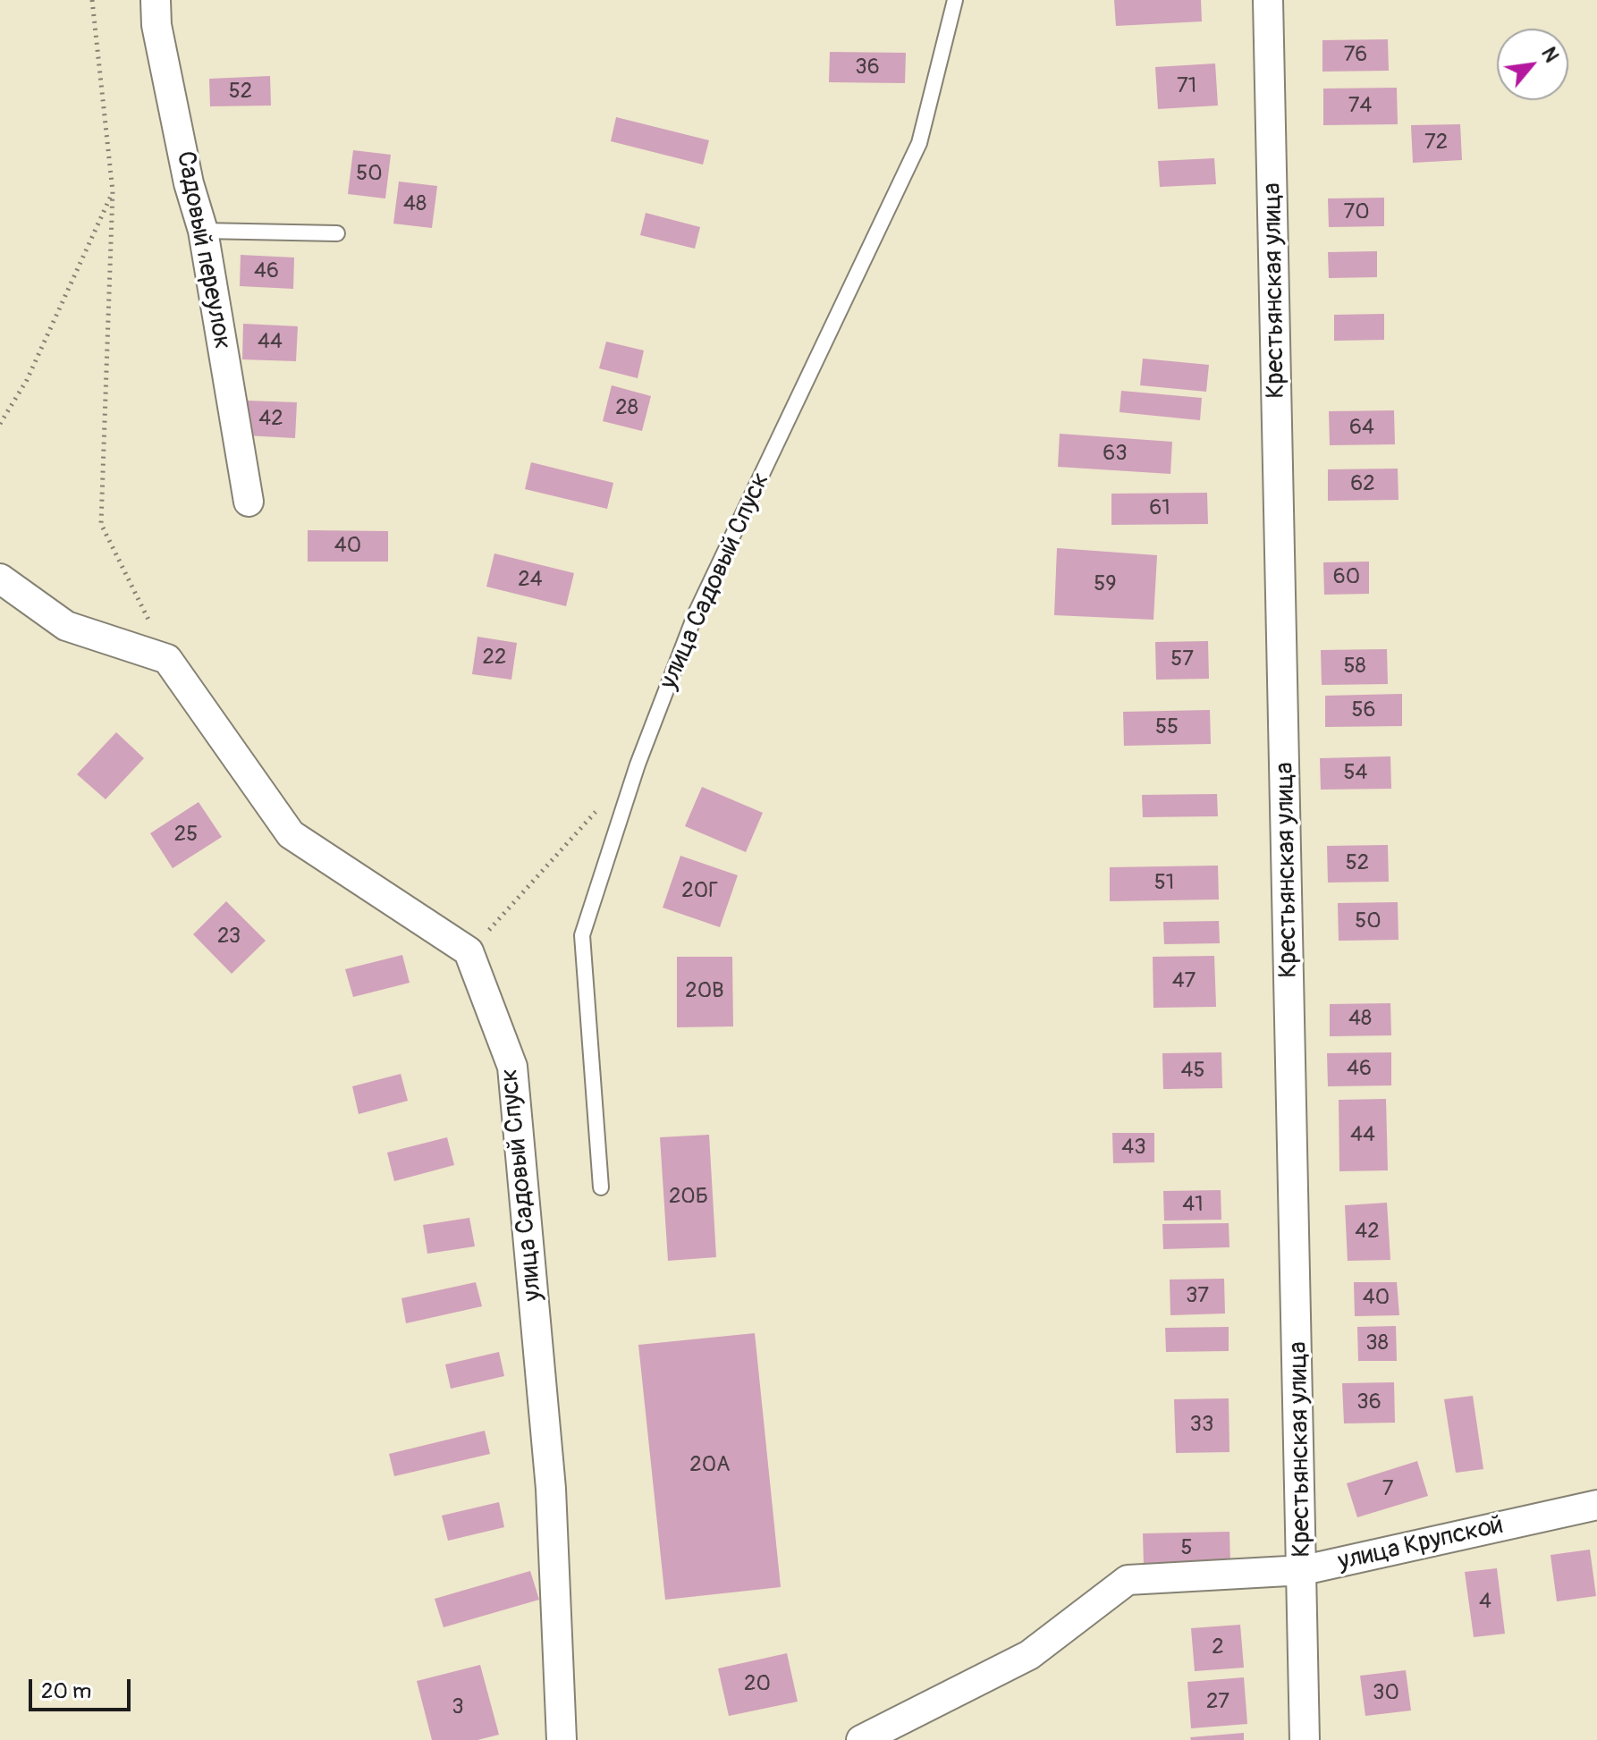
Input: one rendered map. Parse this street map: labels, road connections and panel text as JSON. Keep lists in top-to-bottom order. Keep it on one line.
{"streets":{"street":["Садовый переулок","Крестьянская улица","улица Садовый Спуск","улица Крупской"]},"crossings":[["Крестьянская улица","улица Крупской"]],"house_numbers":["76","36","71","52","74","72","50","48","70","46","44","28","42","64","63","62","61","40","60","24","59","22","57","58","56","55","54","25","52","51","20Г","50","23","47","20В","48","46","45","44","43","20Б","41","42","37","40","38","36","33","20А","7","5","4","2","20","30","27","3"],"scale_bar":"20 m","north":"top right"}
